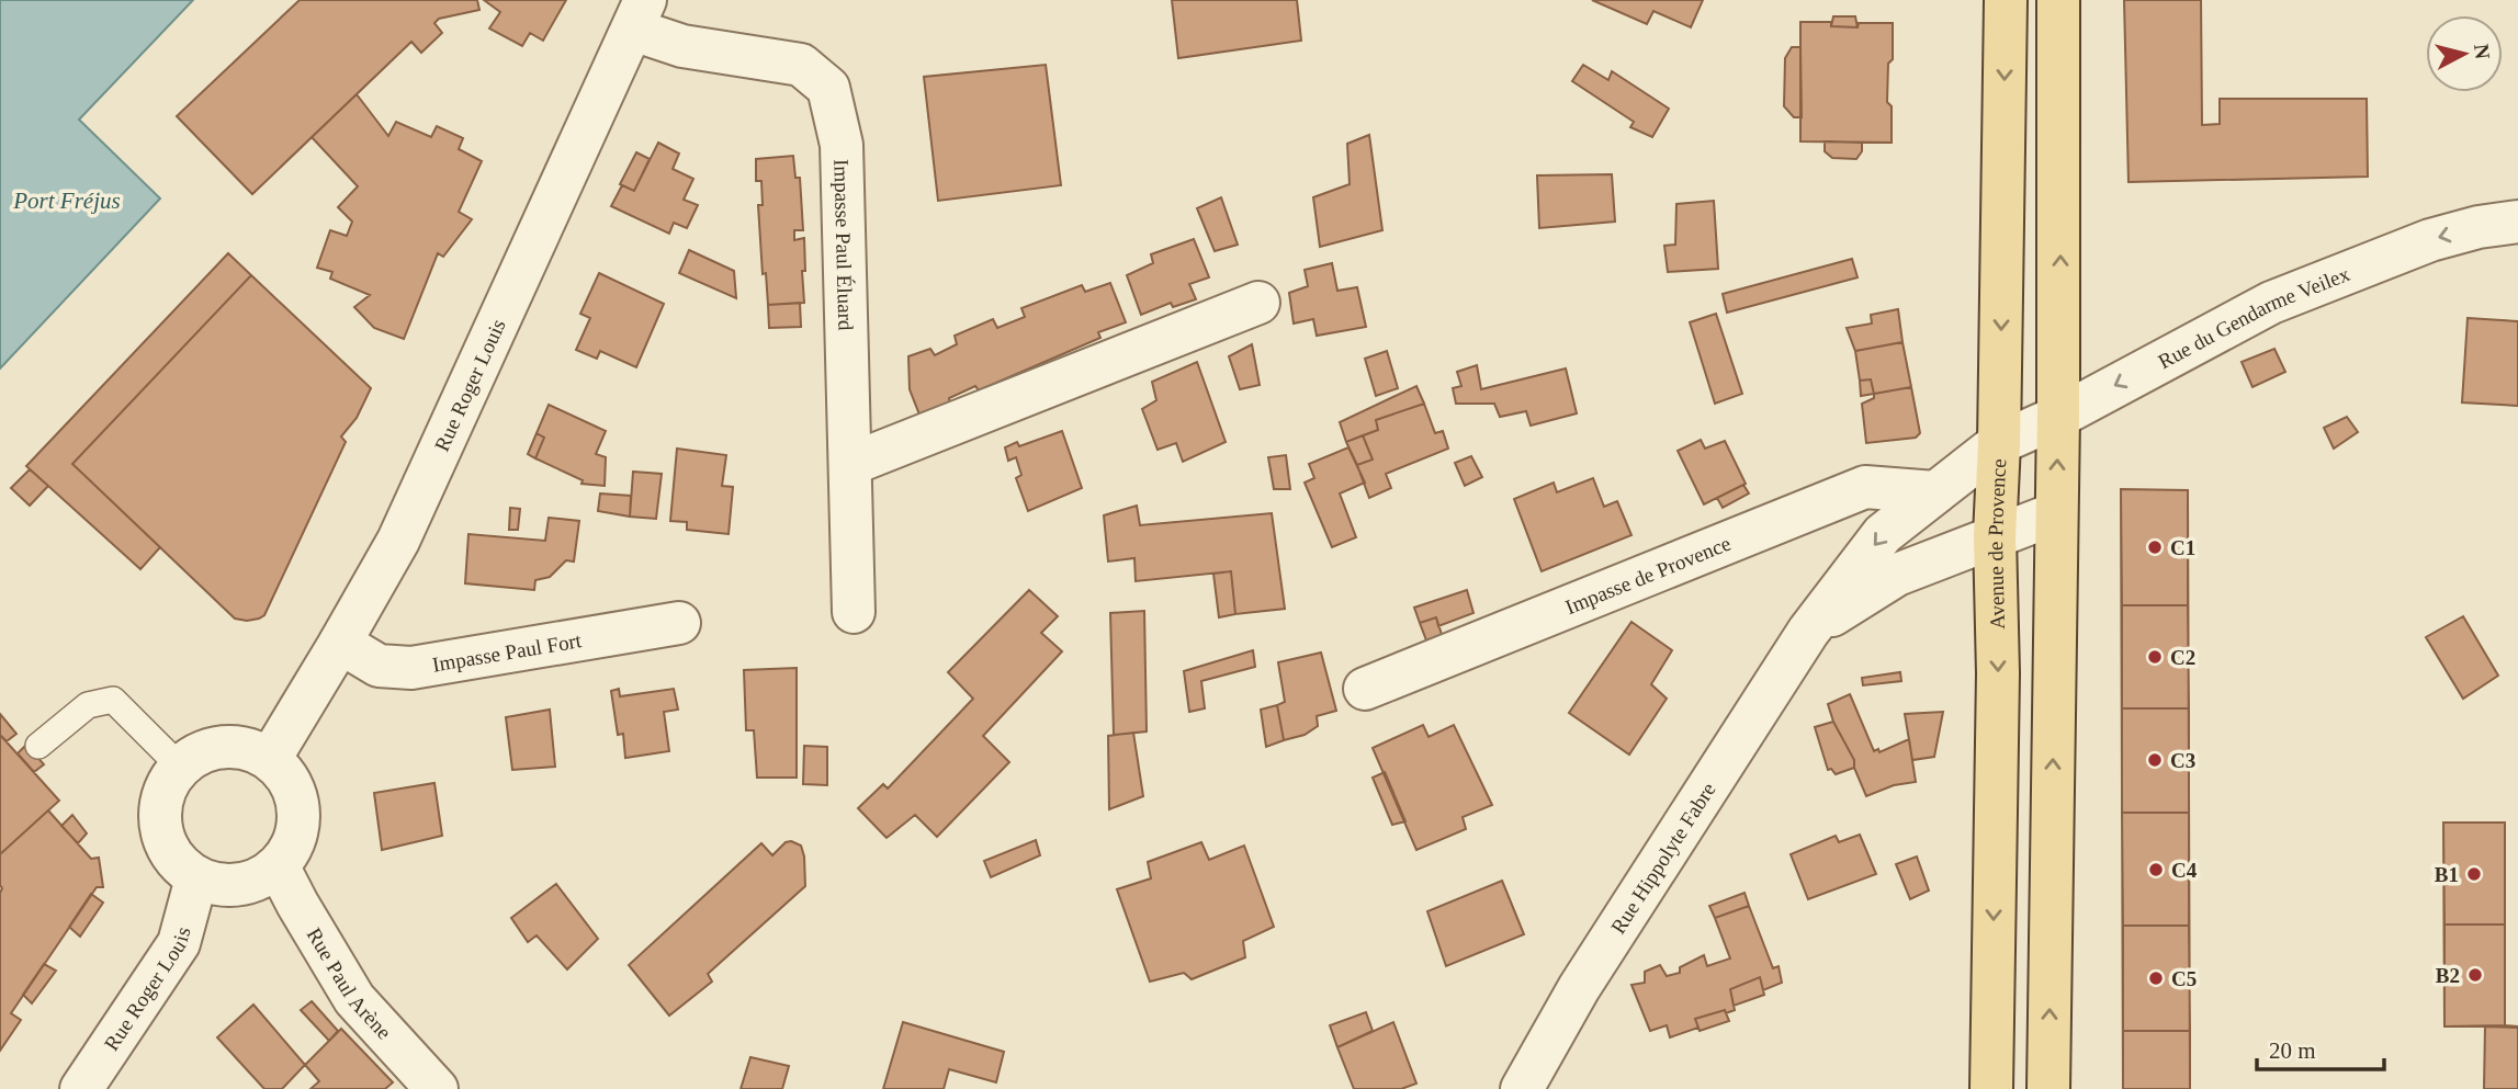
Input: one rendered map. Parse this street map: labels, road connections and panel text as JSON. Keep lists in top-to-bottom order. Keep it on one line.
{"streets":{"main road":["Avenue de Provence"],"street":["Impasse Paul Éluard","Rue du Gendarme Veilex","Rue Roger Louis","Impasse de Provence","Impasse Paul Fort","Rue Hippolyte Fabre","Rue Paul Arène"]},"crossings":[["Impasse Paul Éluard","Rue Roger Louis"],["Rue du Gendarme Veilex","Avenue de Provence"],["Rue du Gendarme Veilex","Rue Hippolyte Fabre"],["Rue Roger Louis","Impasse Paul Fort"],["Rue Roger Louis","Rue Paul Arène"],["Avenue de Provence","Rue Hippolyte Fabre"],["Impasse de Provence","Rue Hippolyte Fabre"]],"one_way":["Rue du Gendarme Veilex"],"water":["Port Fréjus"],"places":["C1","C2","C3","C4","B1","B2","C5"],"scale_bar":"20 m","north":"right"}
